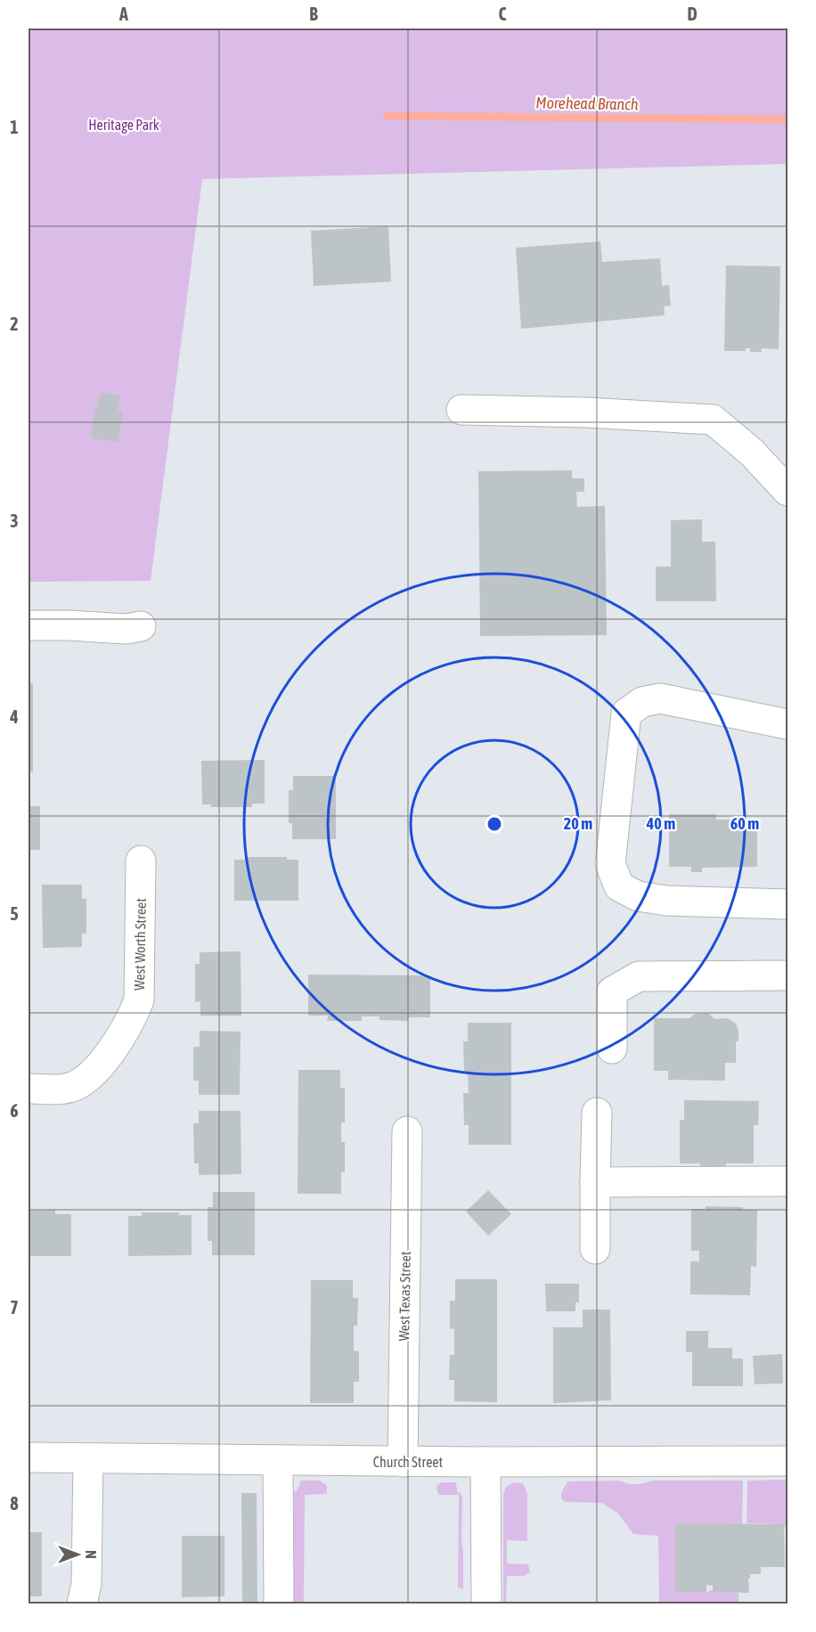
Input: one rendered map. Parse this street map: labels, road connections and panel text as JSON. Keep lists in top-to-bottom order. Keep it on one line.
{"streets":{"street":["West Worth Street","West Texas Street","Church Street"]},"crossings":[["West Texas Street","Church Street"]],"water":["Morehead Branch"],"parks":["Heritage Park"],"north":"right","grid":{"columns":["A","B","C","D"],"rows":["1","2","3","4","5","6","7","8"]},"rings":["20 m","40 m","60 m"]}
